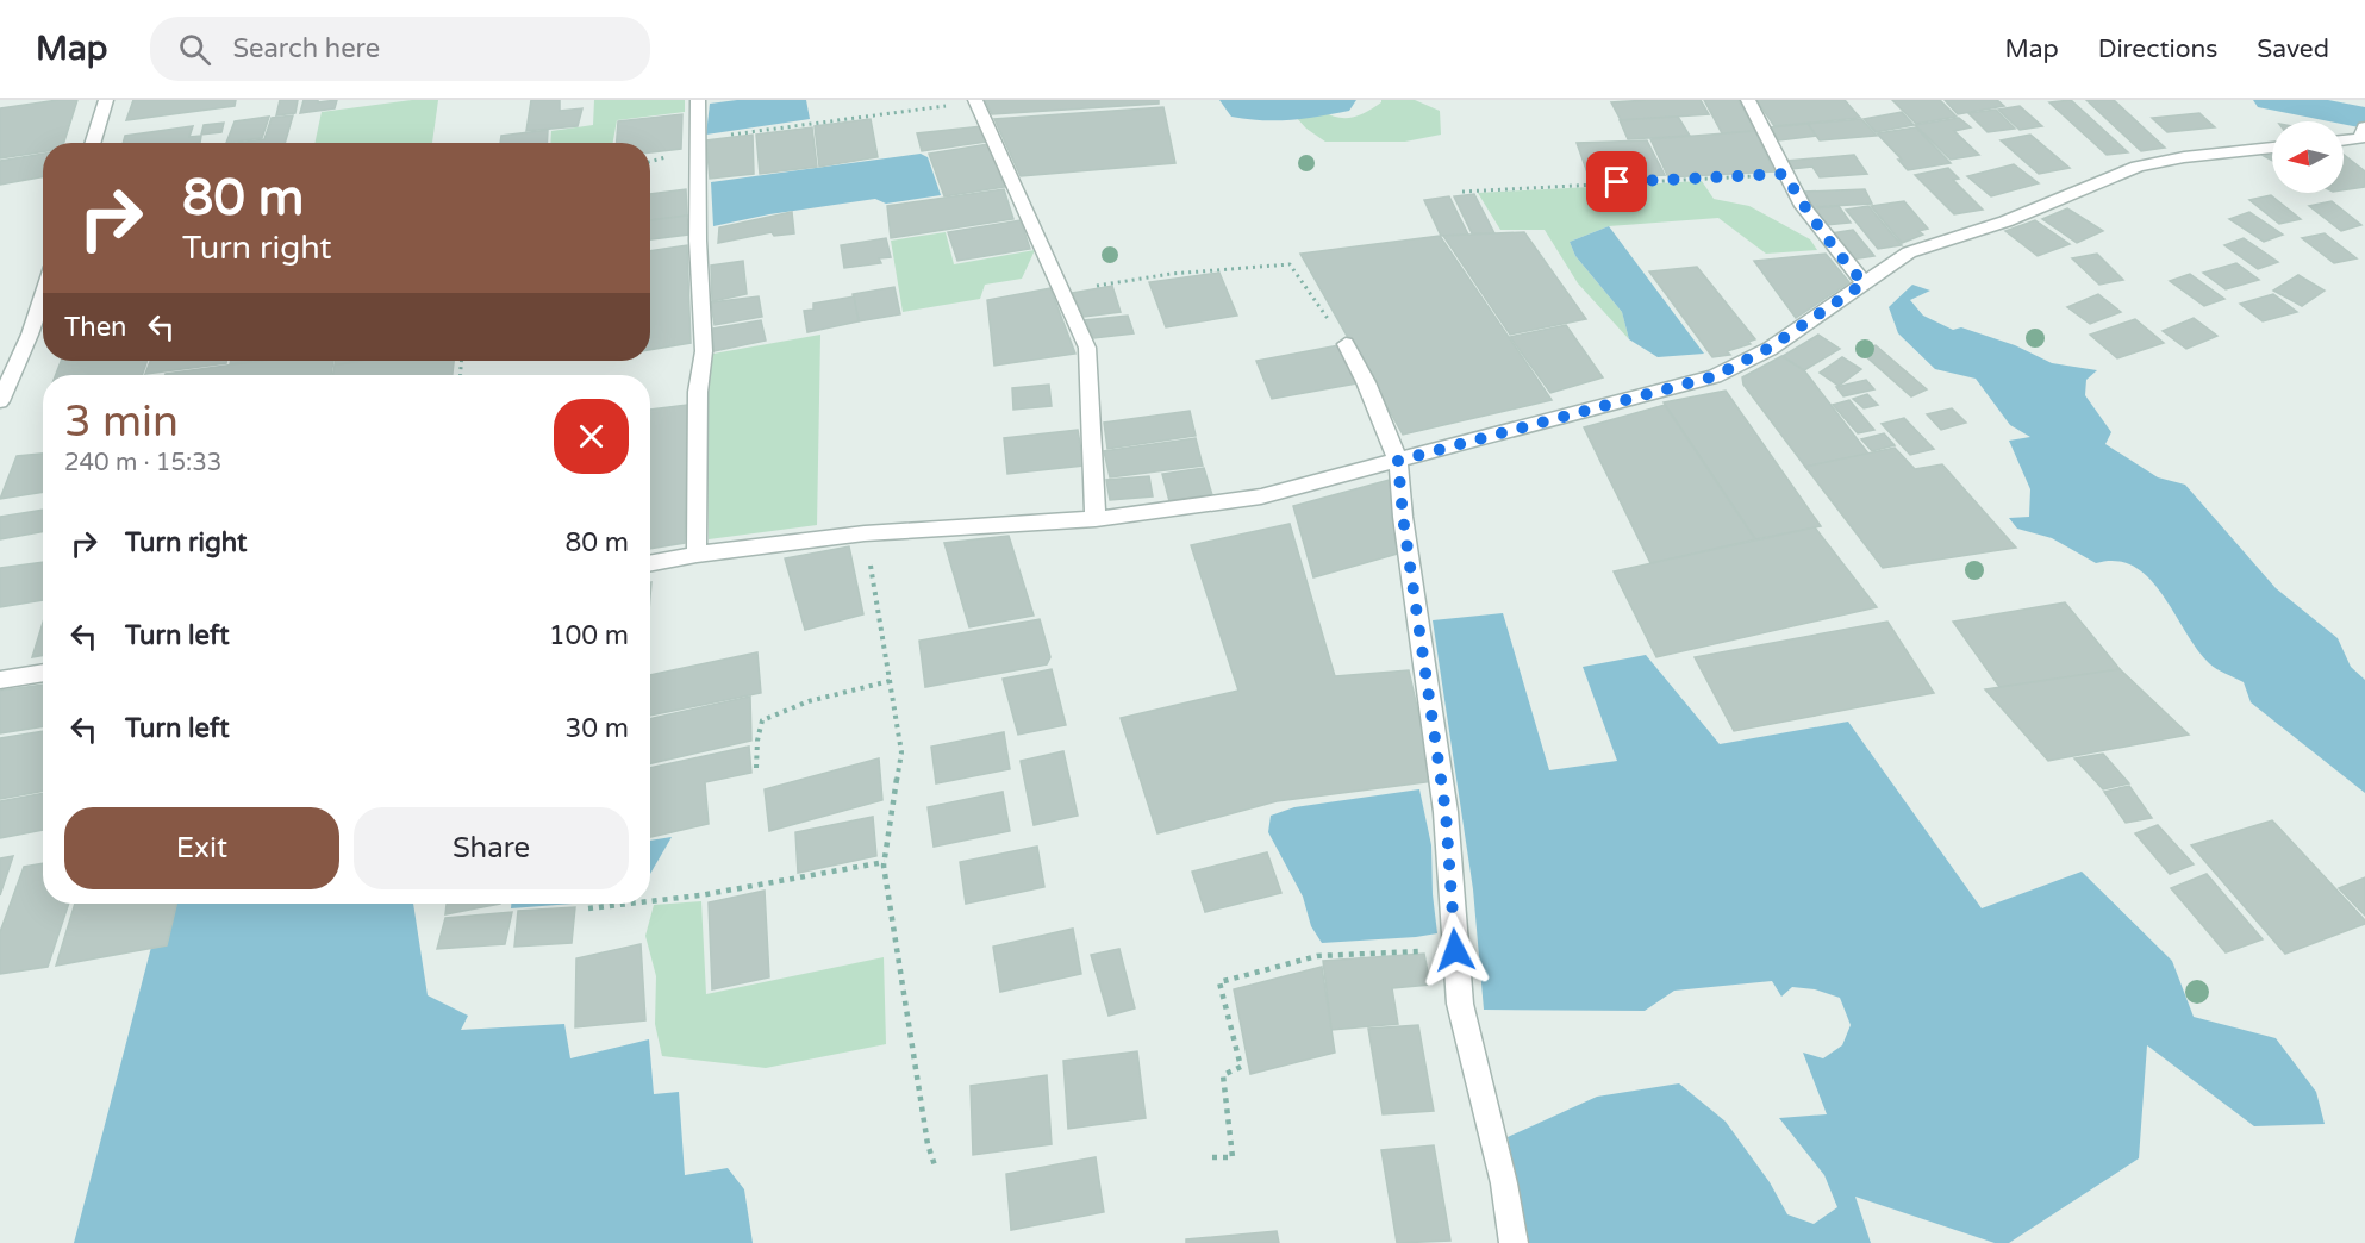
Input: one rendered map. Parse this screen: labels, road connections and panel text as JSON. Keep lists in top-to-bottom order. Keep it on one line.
{"north":"left","page":{"header":"Map","search":"Search here","nav":["Map","Directions","Saved"],"turn":["80 m","Turn right"],"then":"Then","heading":["3 min","240 m · 15:33"],"list":[{"name":"Turn right","value":"80 m"},{"name":"Turn left","value":"100 m"},{"name":"Turn left","value":"30 m"}],"buttons":["Exit","Share"]}}
